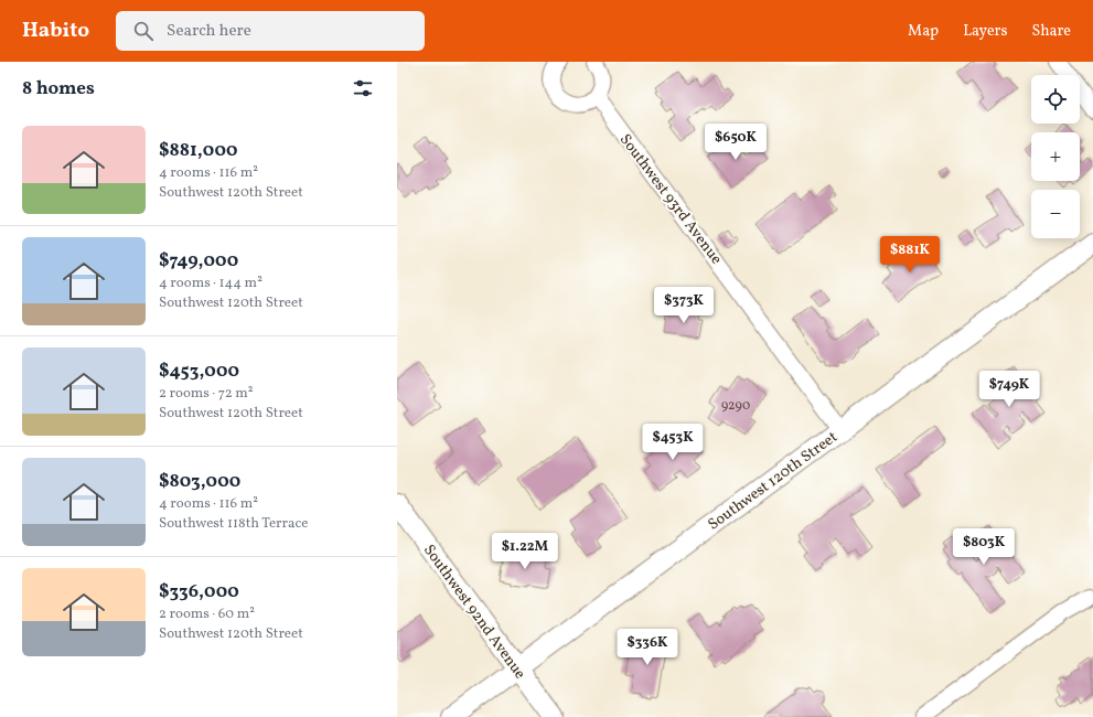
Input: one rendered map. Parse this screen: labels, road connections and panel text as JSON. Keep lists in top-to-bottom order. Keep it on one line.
{"streets":{"street":["Southwest 93rd Avenue","Southwest 120th Street","Southwest 92nd Avenue"]},"crossings":[["Southwest 93rd Avenue","Southwest 120th Street"],["Southwest 120th Street","Southwest 92nd Avenue"]],"house_numbers":["9290"],"page":{"header":"Habito","search":"Search here","nav":["Map","Layers","Share"],"heading":"8 homes","map_buttons":["+","−"],"list":[{"name":"$881,000","note":"4 rooms · 116 m² · Southwest 120th Street"},{"name":"$749,000","note":"4 rooms · 144 m² · Southwest 120th Street"},{"name":"$453,000","note":"2 rooms · 72 m² · Southwest 120th Street"},{"name":"$803,000","note":"4 rooms · 116 m² · Southwest 118th Terrace"},{"name":"$336,000","note":"2 rooms · 60 m² · Southwest 120th Street"}],"price":["$650K","$881K","$373K","$749K","$453K","$803K","$1.22M","$336K"]}}
